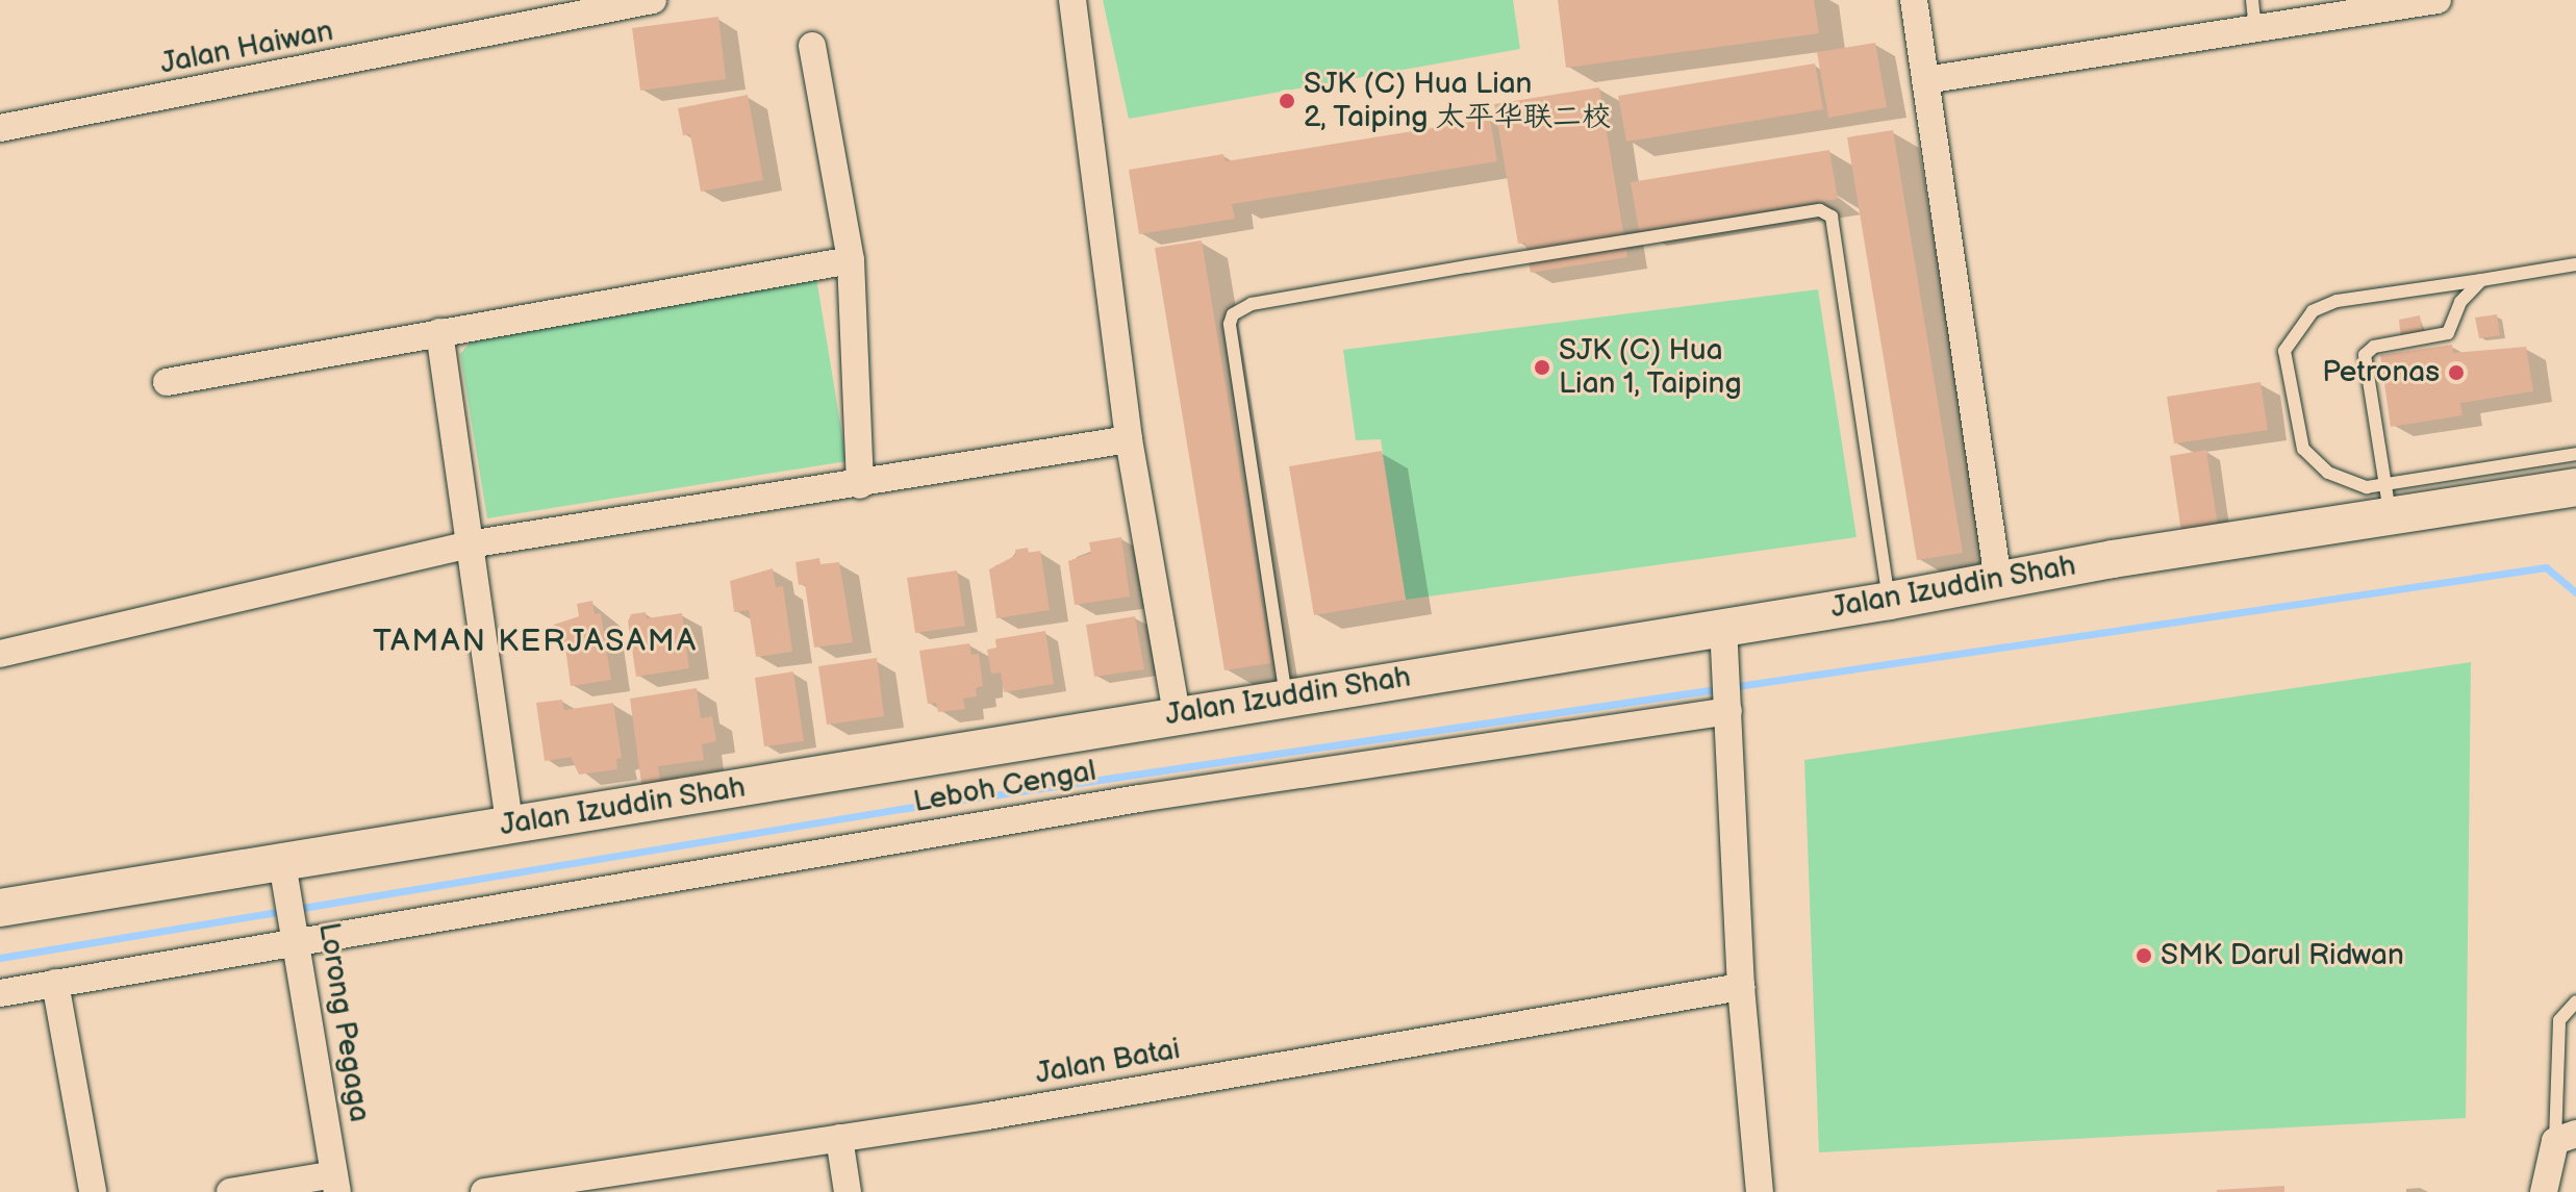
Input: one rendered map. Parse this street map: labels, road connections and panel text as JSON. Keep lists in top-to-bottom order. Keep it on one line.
{"streets":{"main road":["Jalan Izuddin Shah"],"street":["Jalan Haiwan","Leboh Cengal","Lorong Pegaga","Jalan Batai"]},"crossings":[["Jalan Izuddin Shah","Leboh Cengal"],["Jalan Izuddin Shah","Lorong Pegaga"],["Leboh Cengal","Lorong Pegaga"]],"districts":["TAMAN KERJASAMA"],"places":["SJK (C) Hua Lian 2, Taiping 太平华联二校","SJK (C) Hua Lian 1, Taiping","Petronas","SMK Darul Ridwan"]}
